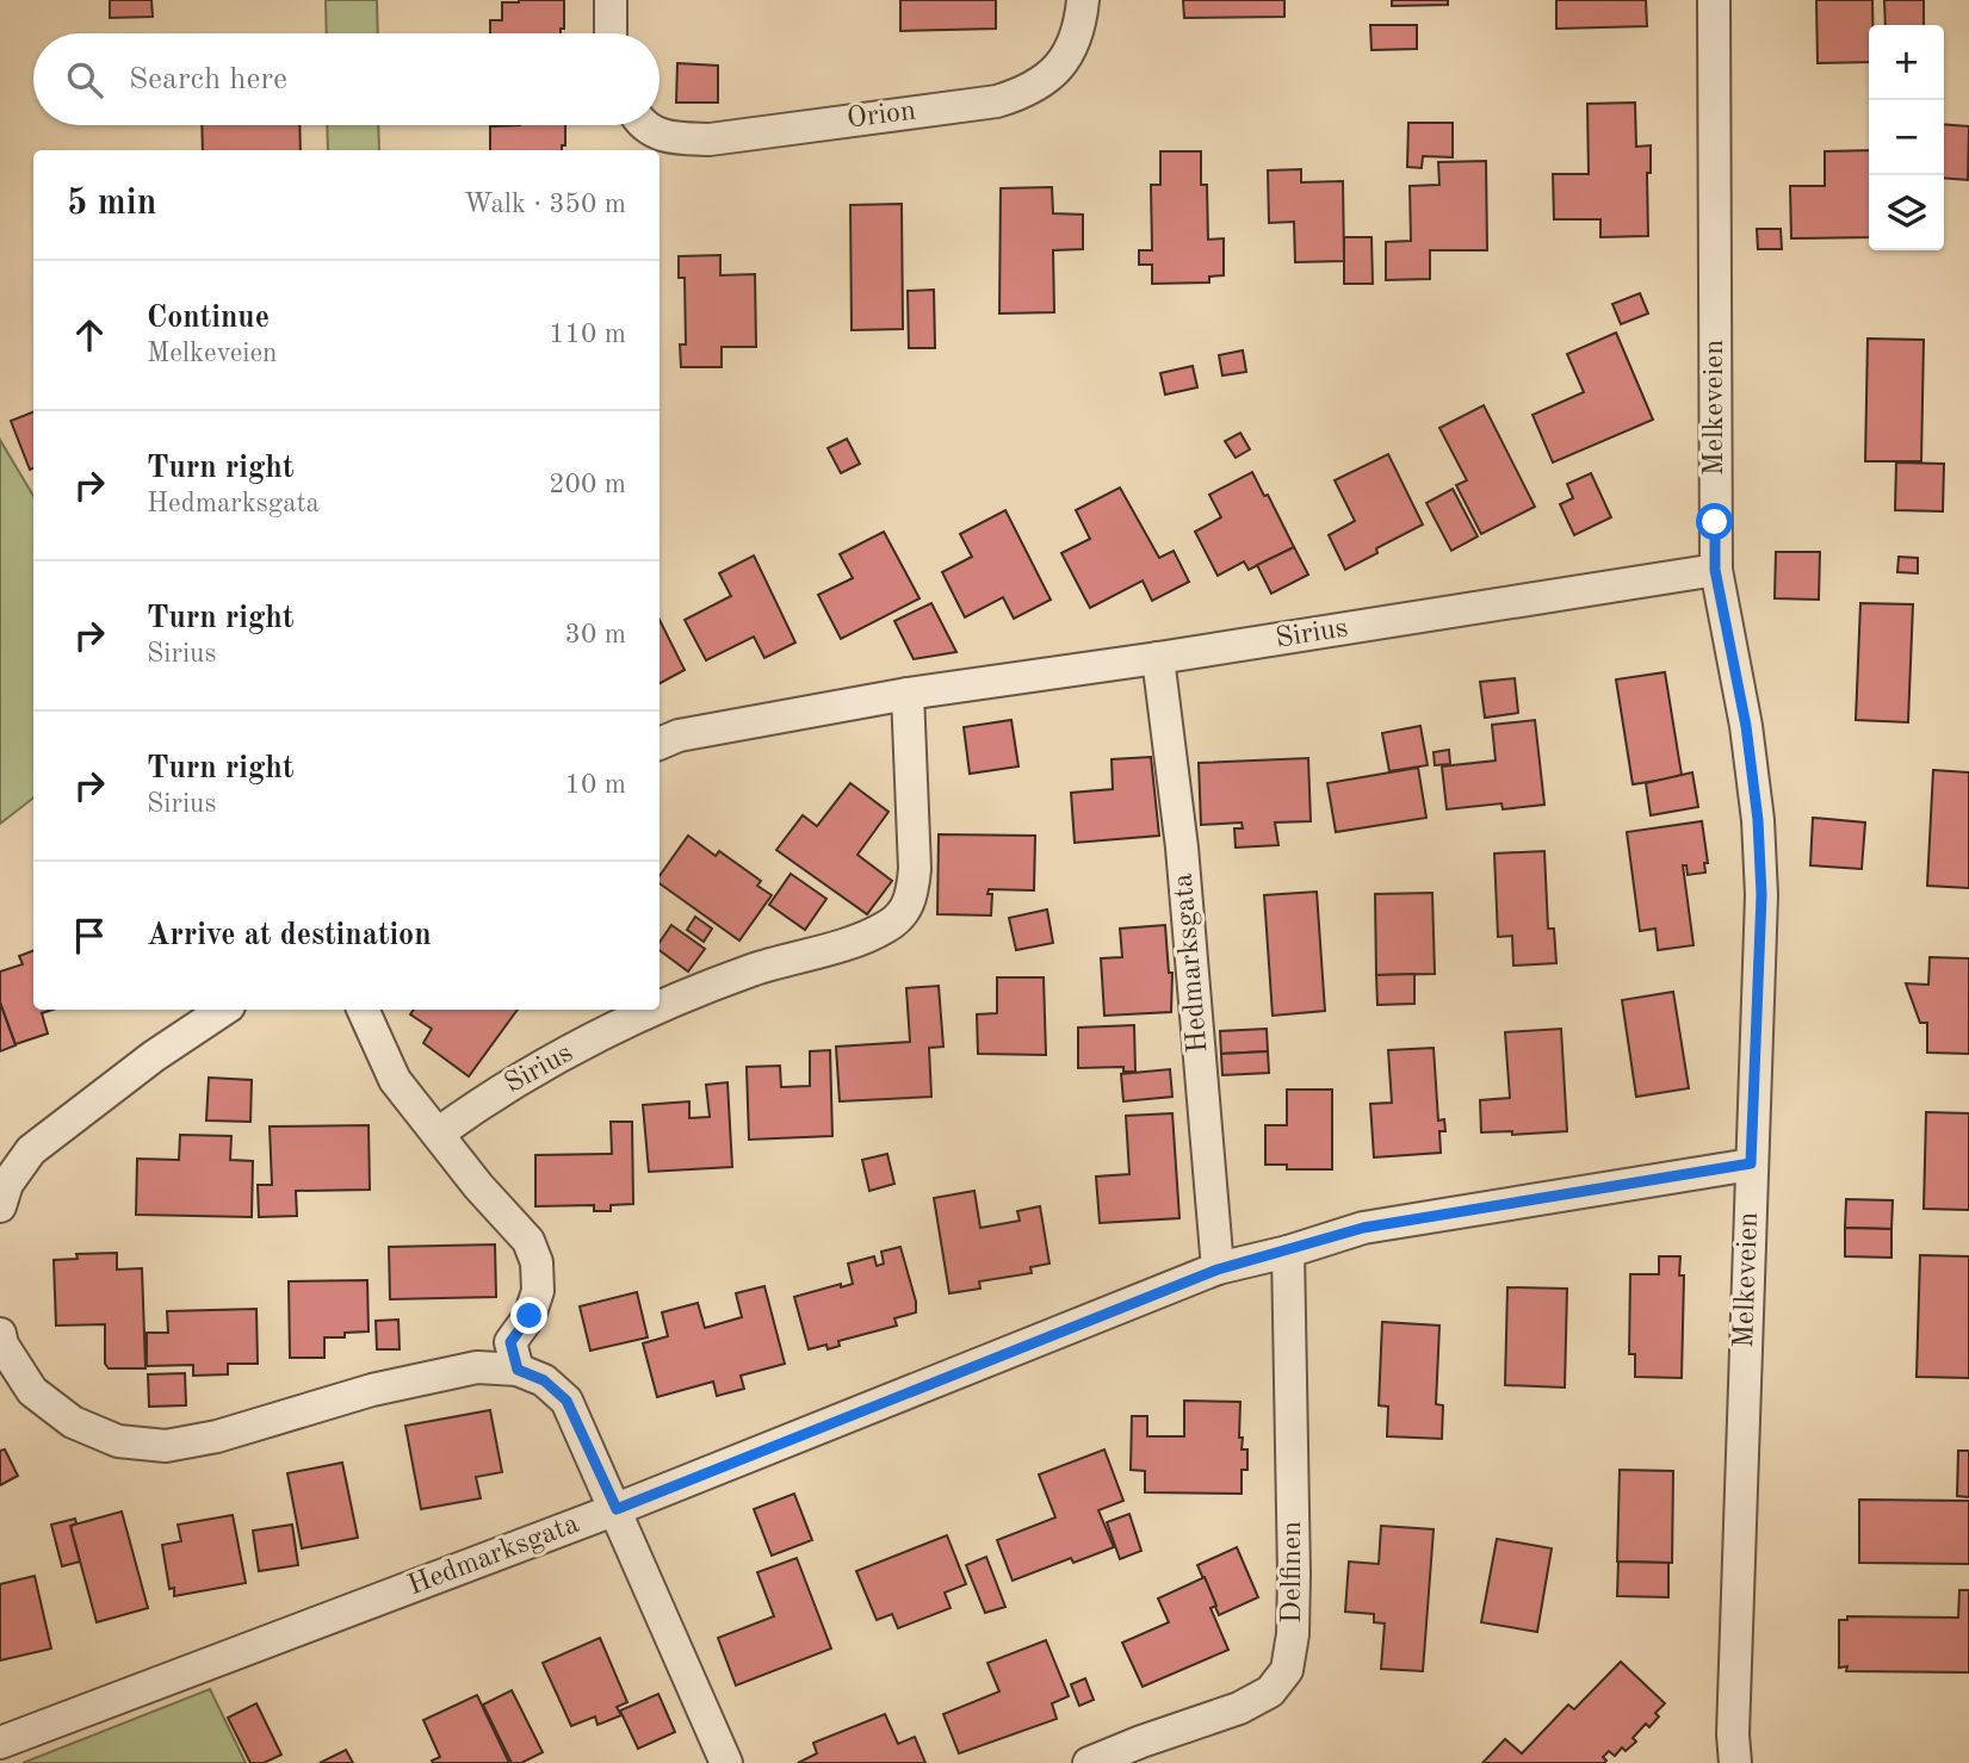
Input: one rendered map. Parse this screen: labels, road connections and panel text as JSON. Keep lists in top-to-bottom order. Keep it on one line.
{"streets":{"street":["Orion","Melkeveien","Sirius","Hedmarksgata","Delfinen"]},"crossings":[["Melkeveien","Sirius"],["Melkeveien","Hedmarksgata"],["Sirius","Hedmarksgata"],["Hedmarksgata","Delfinen"]],"page":{"map_buttons":["+","−"],"search":"Search here","heading":["5 min","Walk · 350 m"],"list":[["Continue","Melkeveien","110 m"],["Turn right","Hedmarksgata","200 m"],["Turn right","Sirius","30 m"],["Turn right","Sirius","10 m"],"Arrive at destination"]}}
